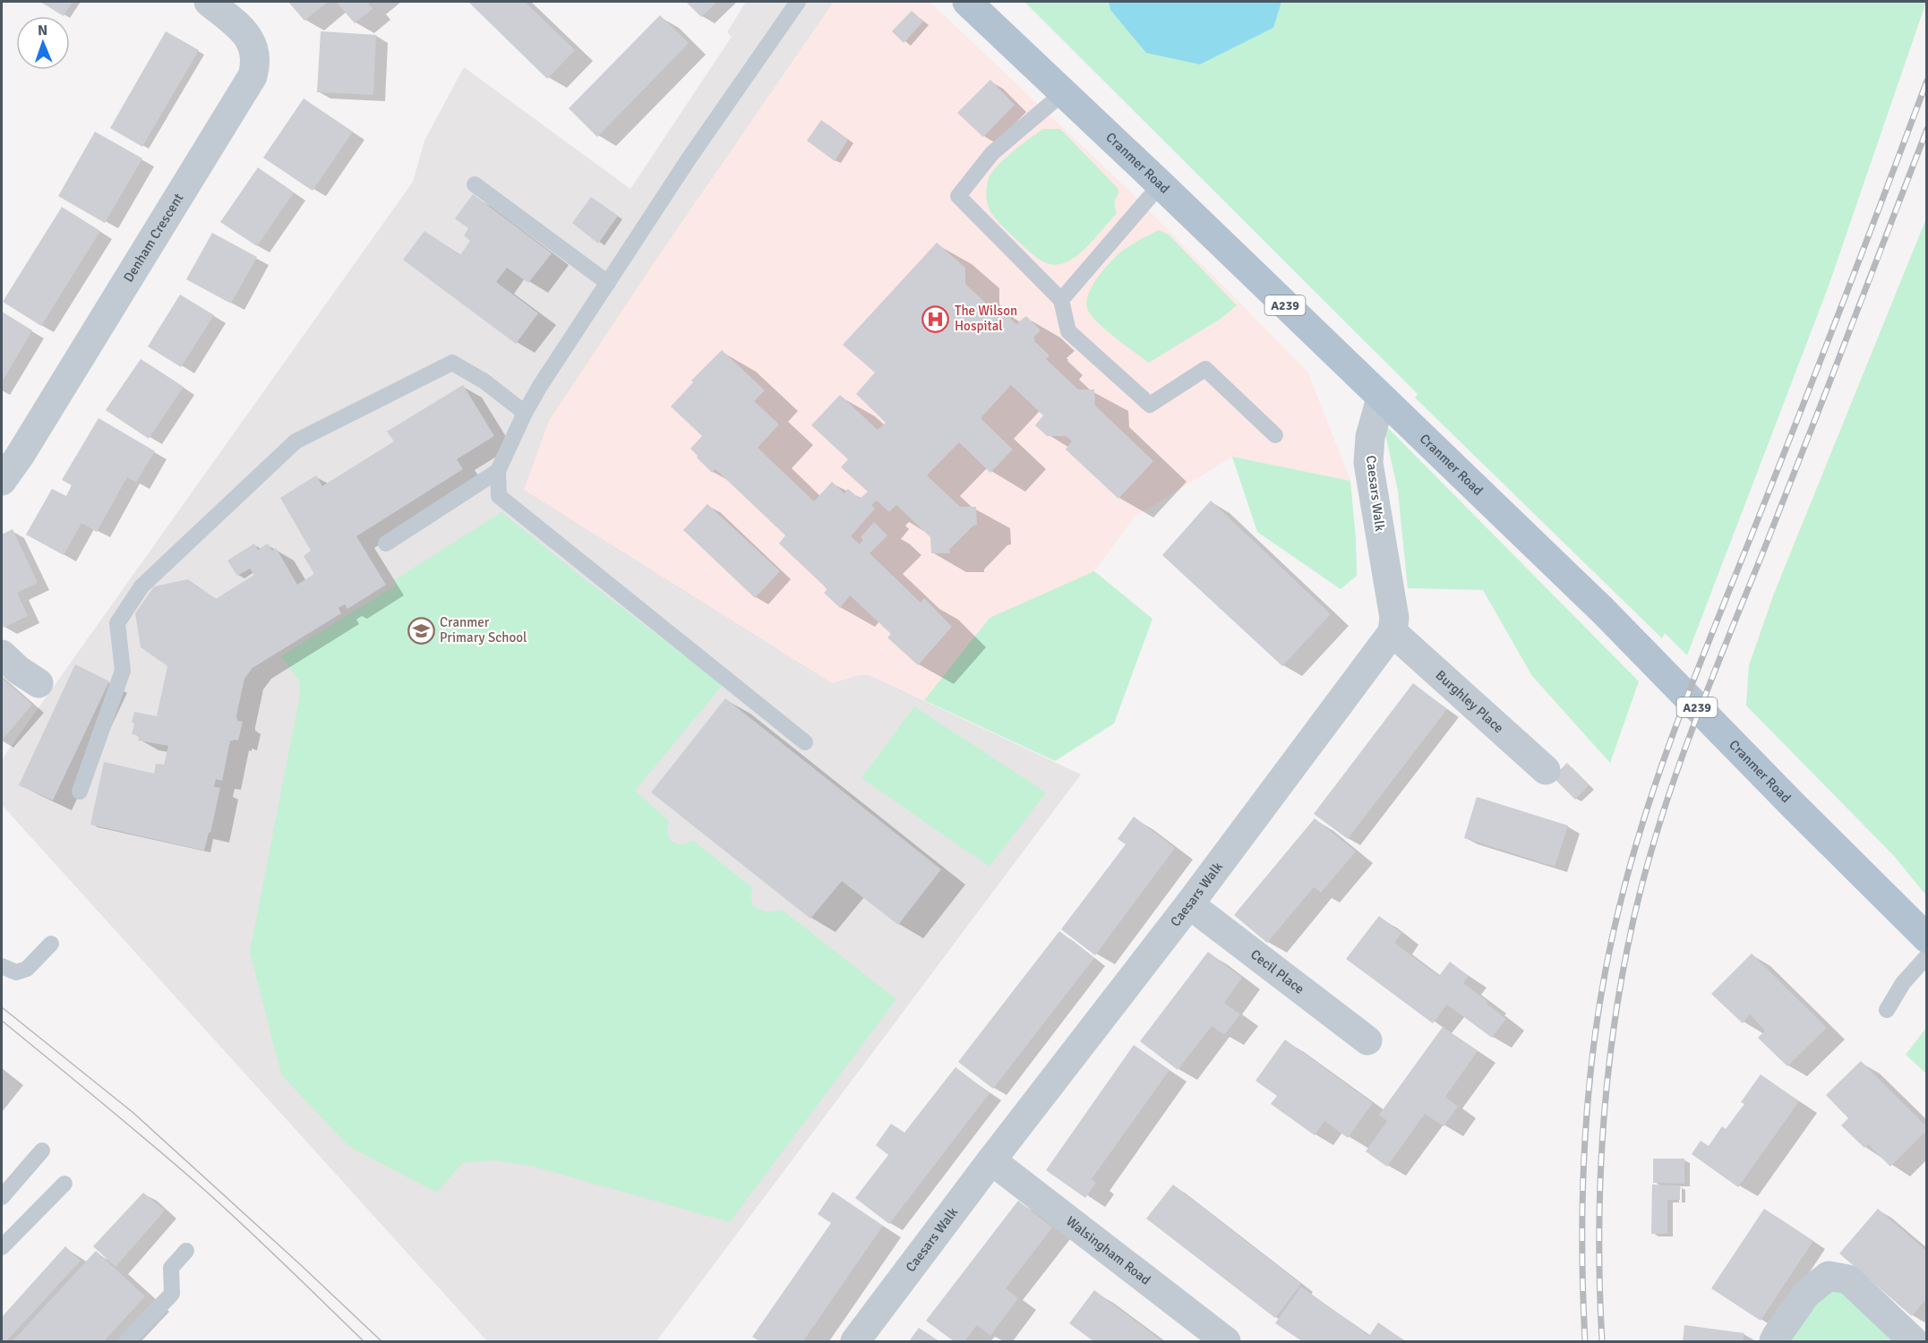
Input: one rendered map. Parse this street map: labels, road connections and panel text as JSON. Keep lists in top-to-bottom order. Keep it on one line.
{"streets":{"main road":["Cranmer Road","A239"],"street":["Denham Crescent","Caesars Walk","Burghley Place","Cecil Place","Walsingham Road"]},"crossings":[["Cranmer Road","Caesars Walk"],["Caesars Walk","Burghley Place"],["Caesars Walk","Cecil Place"],["Caesars Walk","Walsingham Road"]],"places":{"hospital":["The Wilson Hospital"],"school or university":["Cranmer Primary School"]},"north":"top"}
